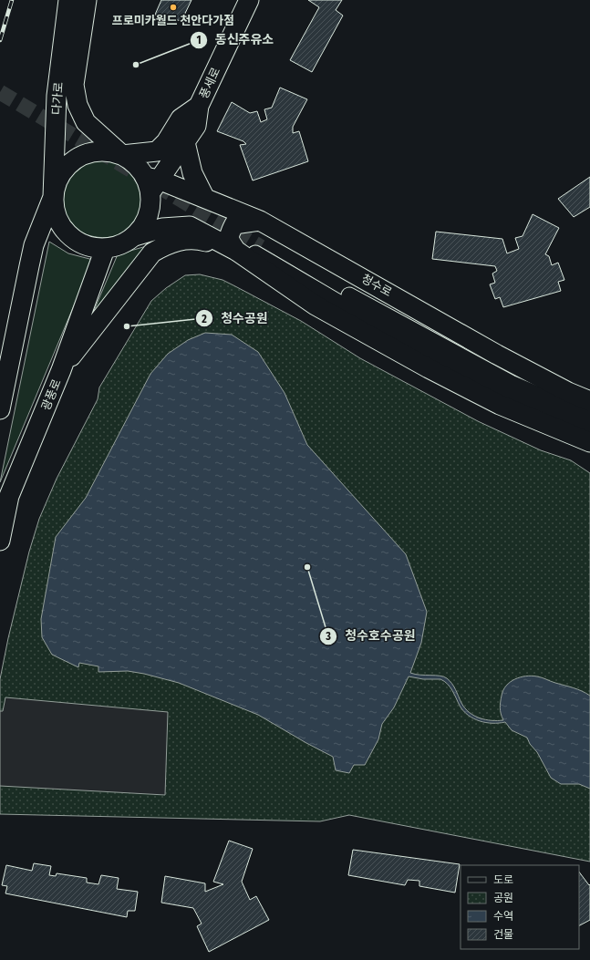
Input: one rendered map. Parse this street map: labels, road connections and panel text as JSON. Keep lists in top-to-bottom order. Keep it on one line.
{"streets":{"street":["풍세로","다가로","청수로","광풍로"]},"crossings":[["풍세로","다가로"],["풍세로","청수로"],["풍세로","광풍로"],["다가로","청수로"],["다가로","광풍로"],["청수로","광풍로"]],"places":["프로미카월드 천안다가점","동신주유소","청수공원","청수호수공원"],"legend":["도로","공원","수역","건물"]}
